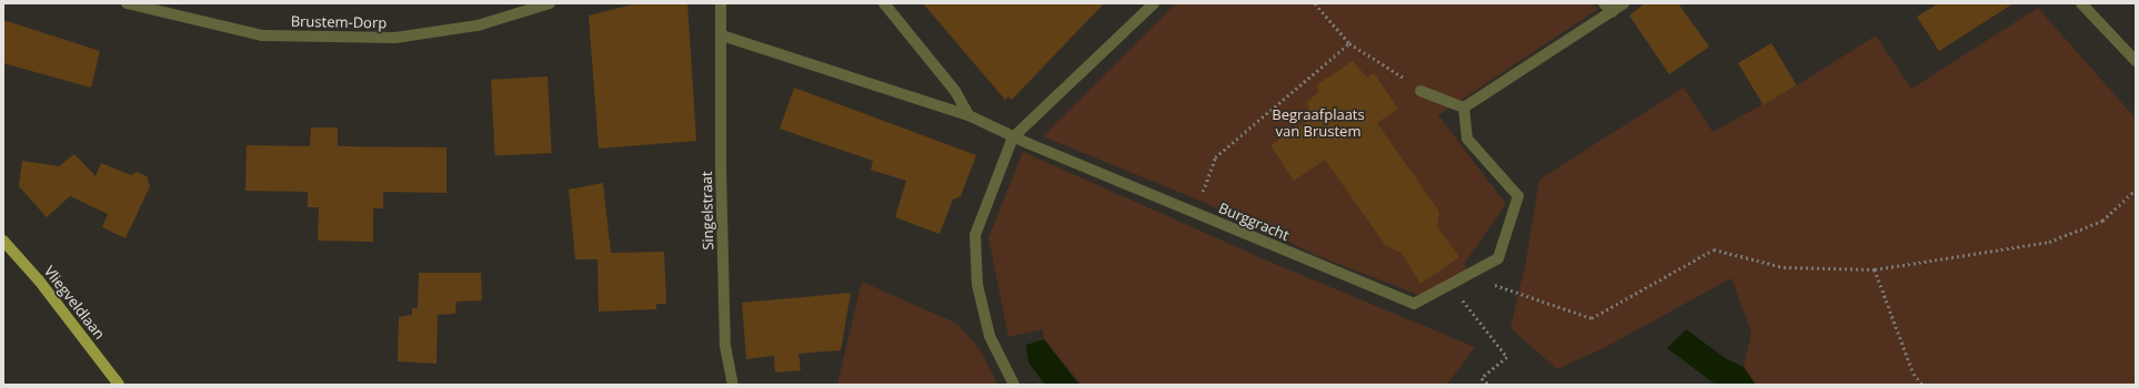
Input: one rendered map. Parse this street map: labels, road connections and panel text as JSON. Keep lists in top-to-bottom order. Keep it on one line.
{"streets":{"main road":["Vliegveldlaan"],"street":["Brustem-Dorp","Singelstraat","Burggracht"]},"parks":["Begraafplaats van Brustem"]}
